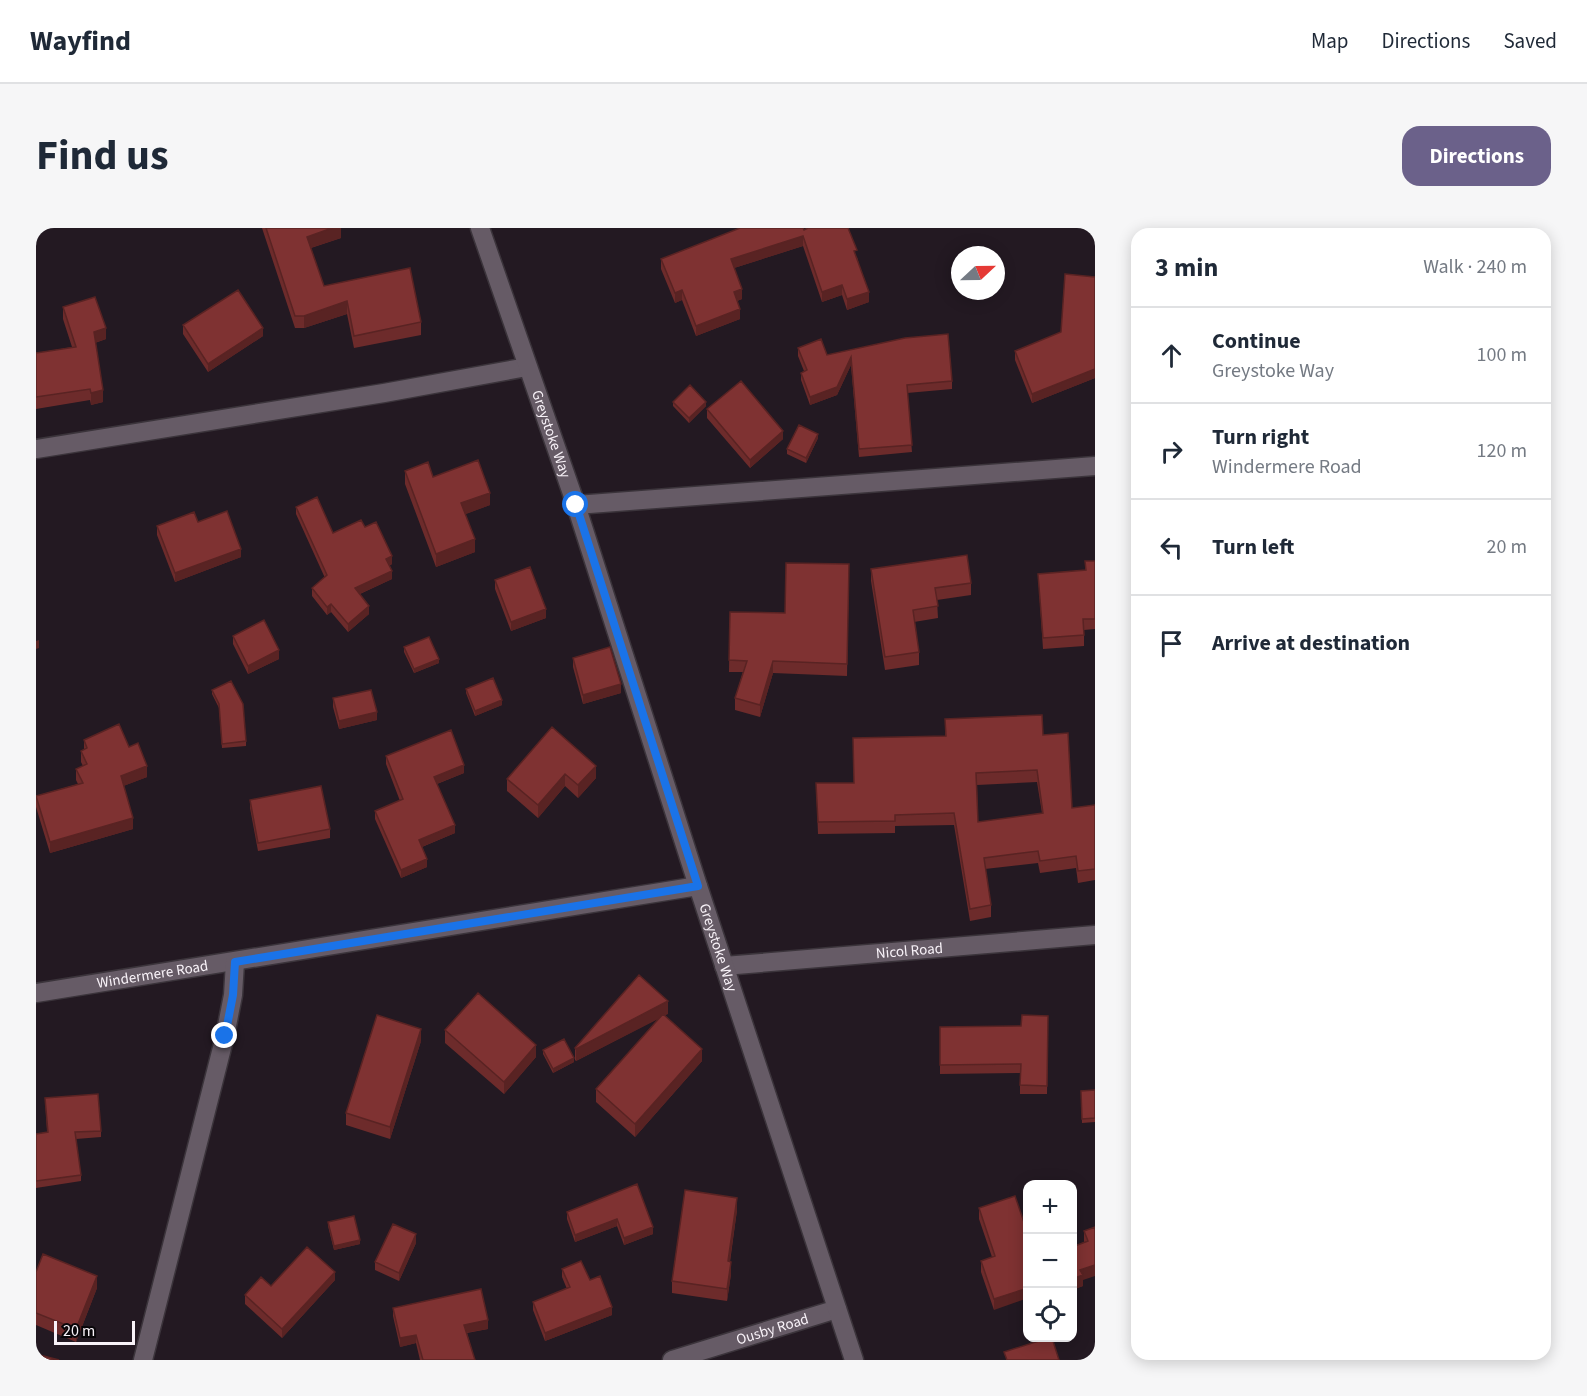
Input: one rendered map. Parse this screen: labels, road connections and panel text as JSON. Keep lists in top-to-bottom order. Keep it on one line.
{"streets":{"street":["Greystoke Way","Nicol Road","Windermere Road","Ousby Road"]},"crossings":[["Greystoke Way","Nicol Road"],["Greystoke Way","Windermere Road"],["Greystoke Way","Ousby Road"]],"scale_bar":"20 m","north":"right","page":{"header":"Wayfind","nav":["Map","Directions","Saved"],"title":"Find us","buttons":"Directions","heading":["3 min","Walk · 240 m"],"list":[["Continue","Greystoke Way","100 m"],["Turn right","Windermere Road","120 m"],["Turn left","20 m"],"Arrive at destination"],"map_buttons":["+","−"],"scale":"20 m"}}
